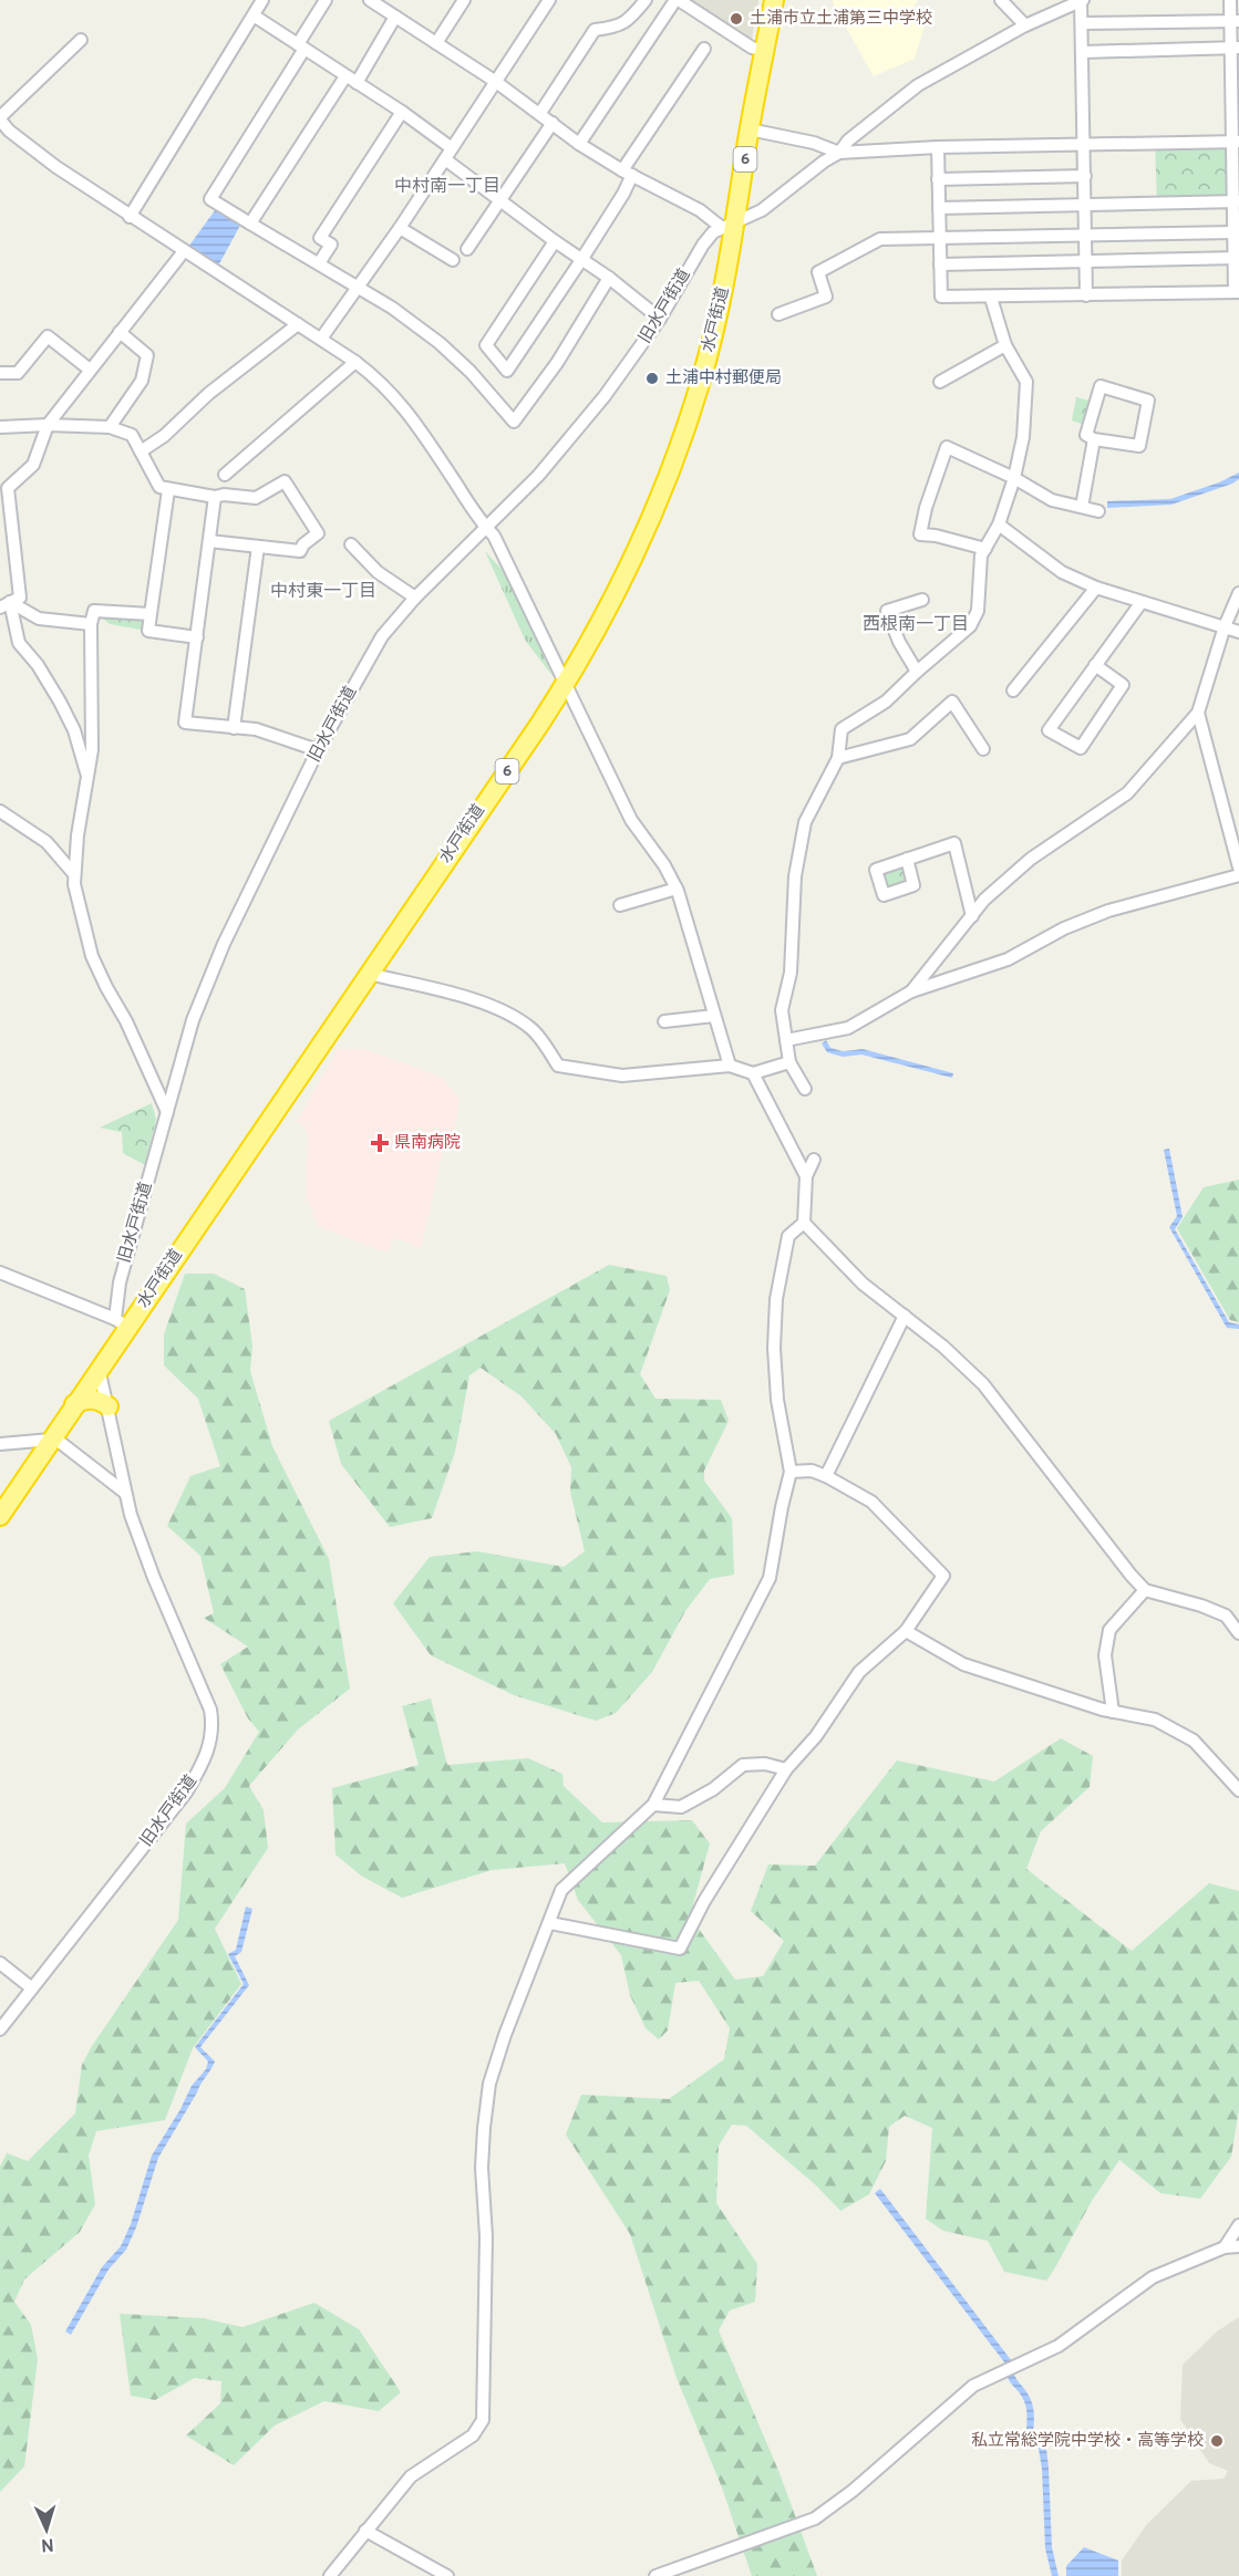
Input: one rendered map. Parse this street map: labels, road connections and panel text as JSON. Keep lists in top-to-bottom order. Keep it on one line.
{"streets":{"highway":["6","水戸街道"],"street":["旧水戸街道"]},"crossings":[["旧水戸街道","水戸街道"]],"districts":["中村南一丁目","中村東一丁目","西根南一丁目"],"places":{"other":["土浦市立土浦第三中学校","土浦中村郵便局","私立常総学院中学校・高等学校"],"health":["県南病院"]},"north":"bottom"}
